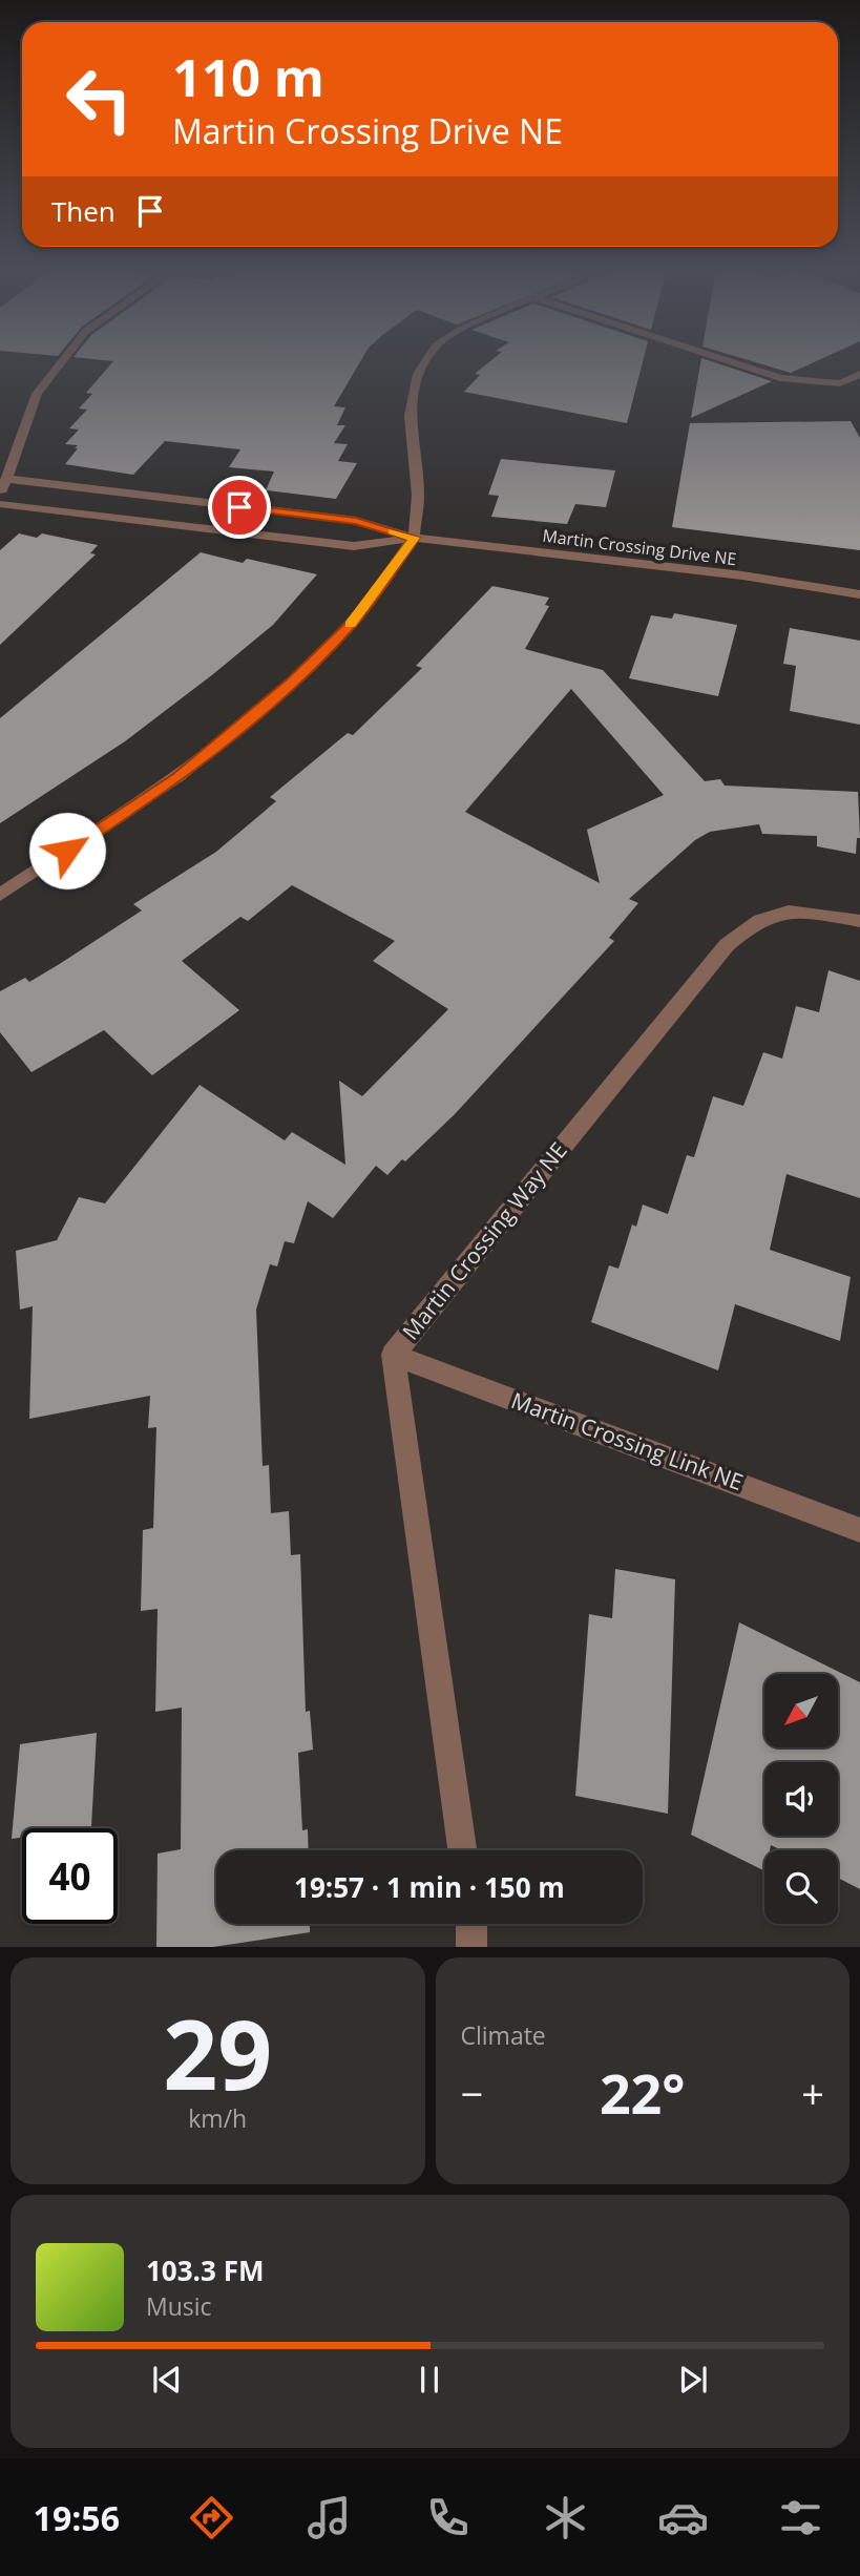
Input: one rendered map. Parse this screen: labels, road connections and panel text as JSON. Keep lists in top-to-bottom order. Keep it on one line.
{"streets":{"street":["Martin Crossing Drive NE","Martin Crossing Way NE","Martin Crossing Link NE"]},"crossings":[["Martin Crossing Way NE","Martin Crossing Link NE"]],"north":"bottom left","page":{"turn":["110 m","Martin Crossing Drive NE"],"then":"Then","limit":"40","trip":"19:57 · 1 min · 150 m","tile":[["29","km/h"],"Climate"],"heat":["−","22°","+"],"song":["103.3 FM","Music"],"tabs":"19:56"}}
